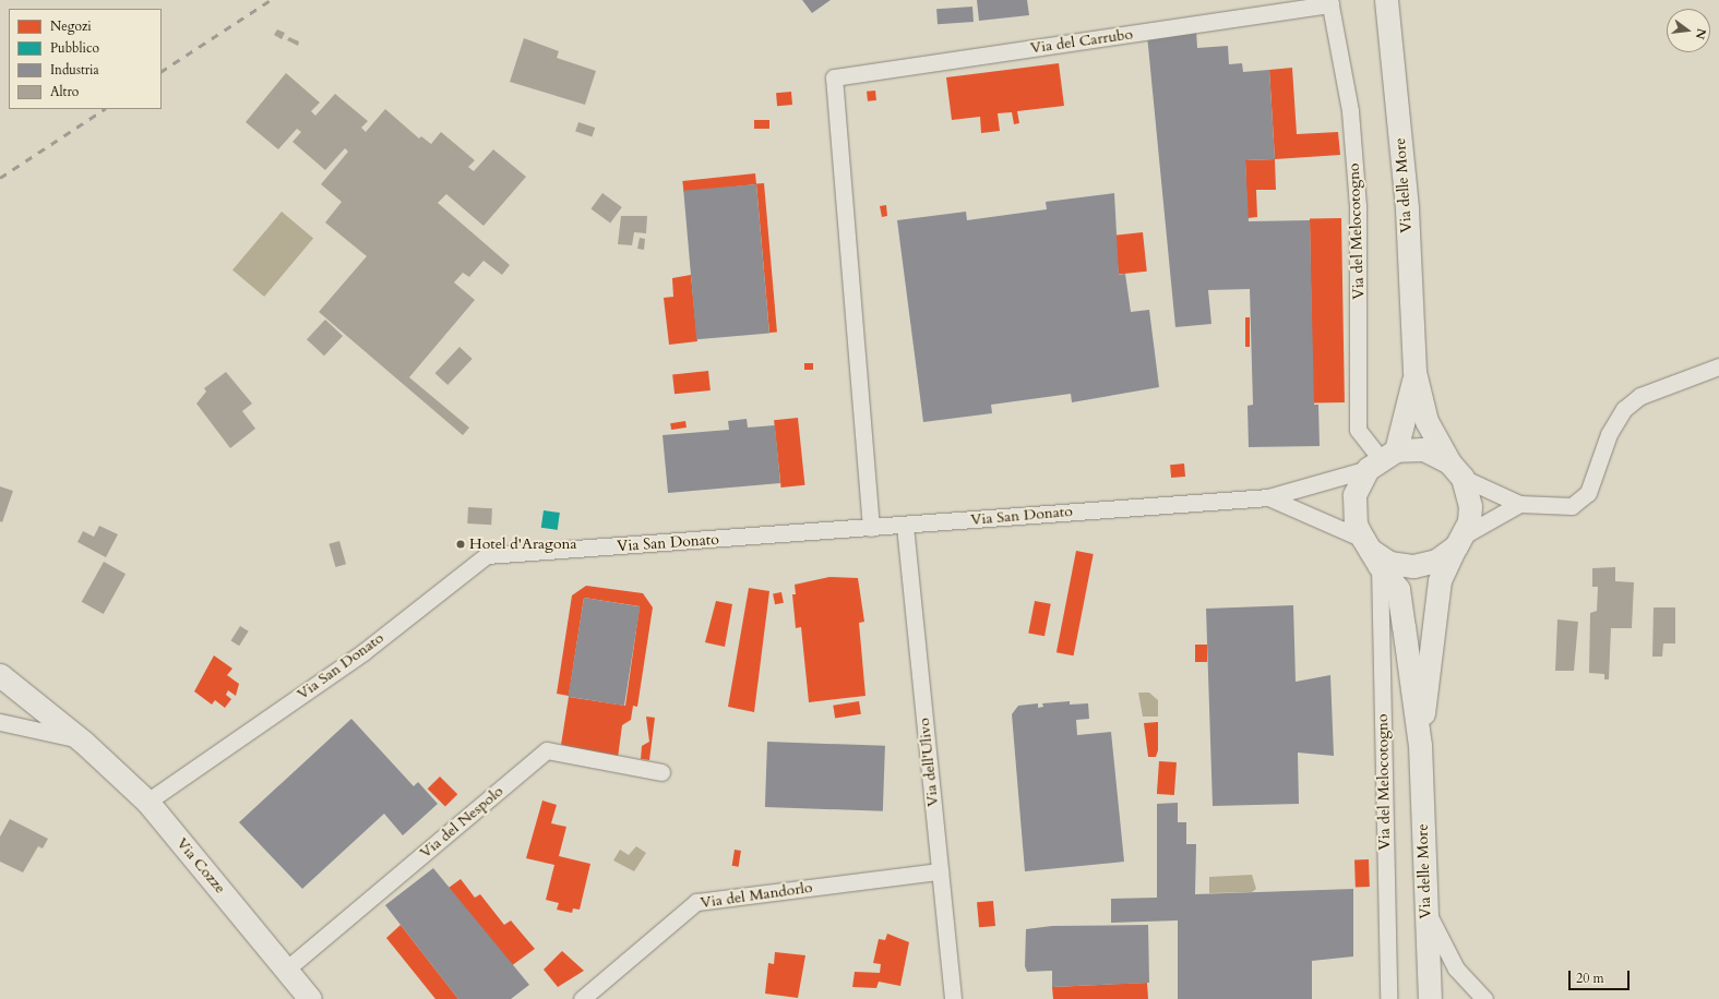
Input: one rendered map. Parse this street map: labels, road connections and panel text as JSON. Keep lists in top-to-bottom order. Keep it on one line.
{"streets":{"main road":["Via delle More","Via Cozze"],"street":["Via del Carrubo","Via del Melocotogno","Via San Donato","Via dell'Ulivo","Via del Nespolo","Via del Mandorlo"]},"crossings":[["Via del Carrubo","Via del Melocotogno"],["Via del Carrubo","Via San Donato"],["Via del Melocotogno","Via San Donato"],["Via San Donato","Via dell'Ulivo"],["Via San Donato","Via Cozze"],["Via dell'Ulivo","Via del Mandorlo"],["Via del Nespolo","Via Cozze"]],"places":["Hotel d'Aragona"],"legend":["Negozi","Pubblico","Industria","Altro"],"scale_bar":"20 m","north":"right"}
